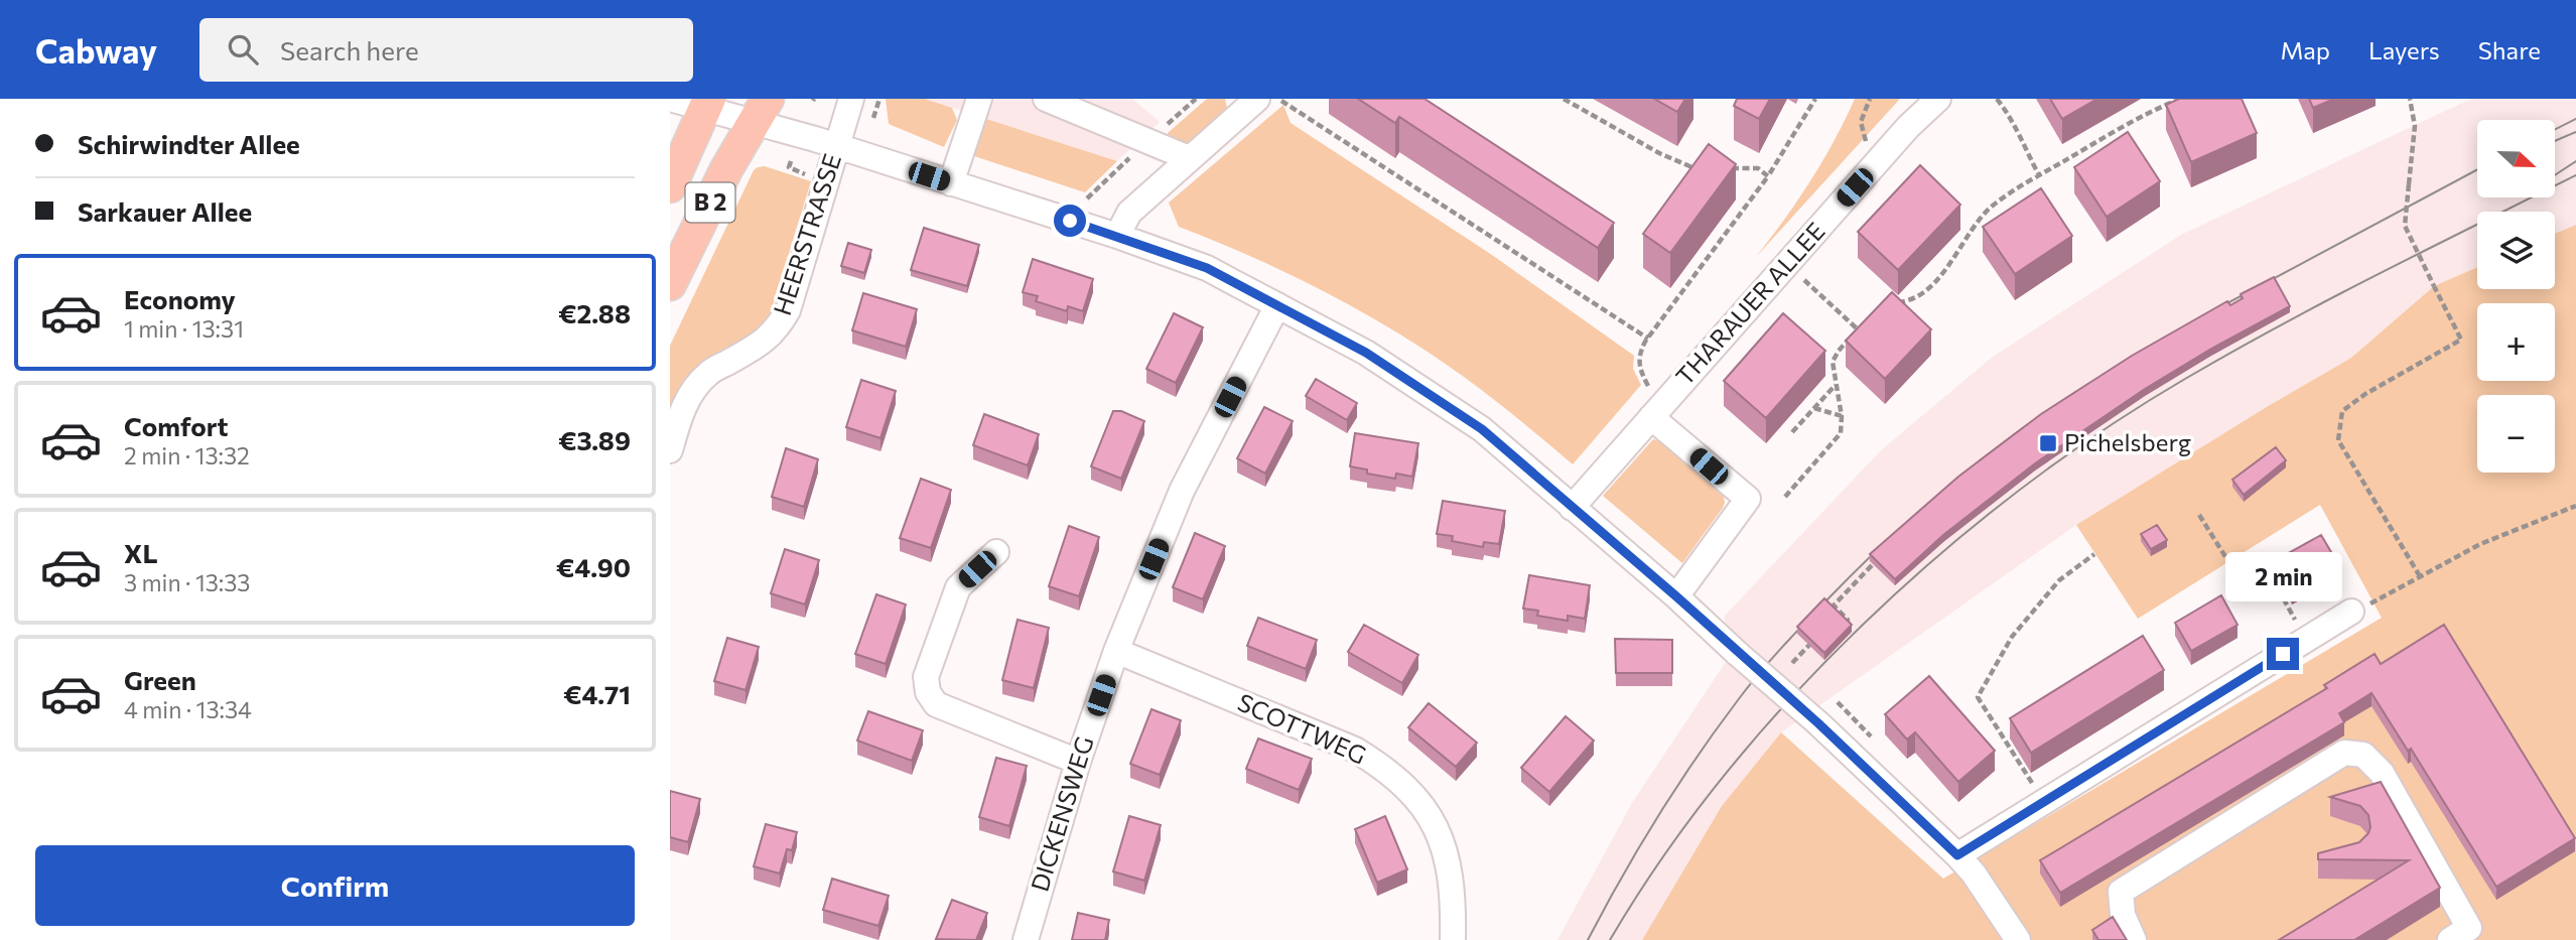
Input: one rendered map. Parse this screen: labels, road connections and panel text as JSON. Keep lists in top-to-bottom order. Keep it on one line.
{"streets":{"main road":["B 2"],"street":["HEERSTRASSE","THARAUER ALLEE","SCOTTWEG","DICKENSWEG"]},"crossings":[["SCOTTWEG","DICKENSWEG"]],"places":{"transit":["Pichelsberg"]},"north":"right","page":{"header":"Cabway","search":"Search here","nav":["Map","Layers","Share"],"banner":["Schirwindter Allee","Sarkauer Allee"],"map_buttons":["+","−"],"list":[{"name":"Economy","note":"1 min · 13:31","value":"€2.88"},{"name":"Comfort","note":"2 min · 13:32","value":"€3.89"},{"name":"XL","note":"3 min · 13:33","value":"€4.90"},{"name":"Green","note":"4 min · 13:34","value":"€4.71"}],"bubble":"2 min","buttons":"Confirm"}}
